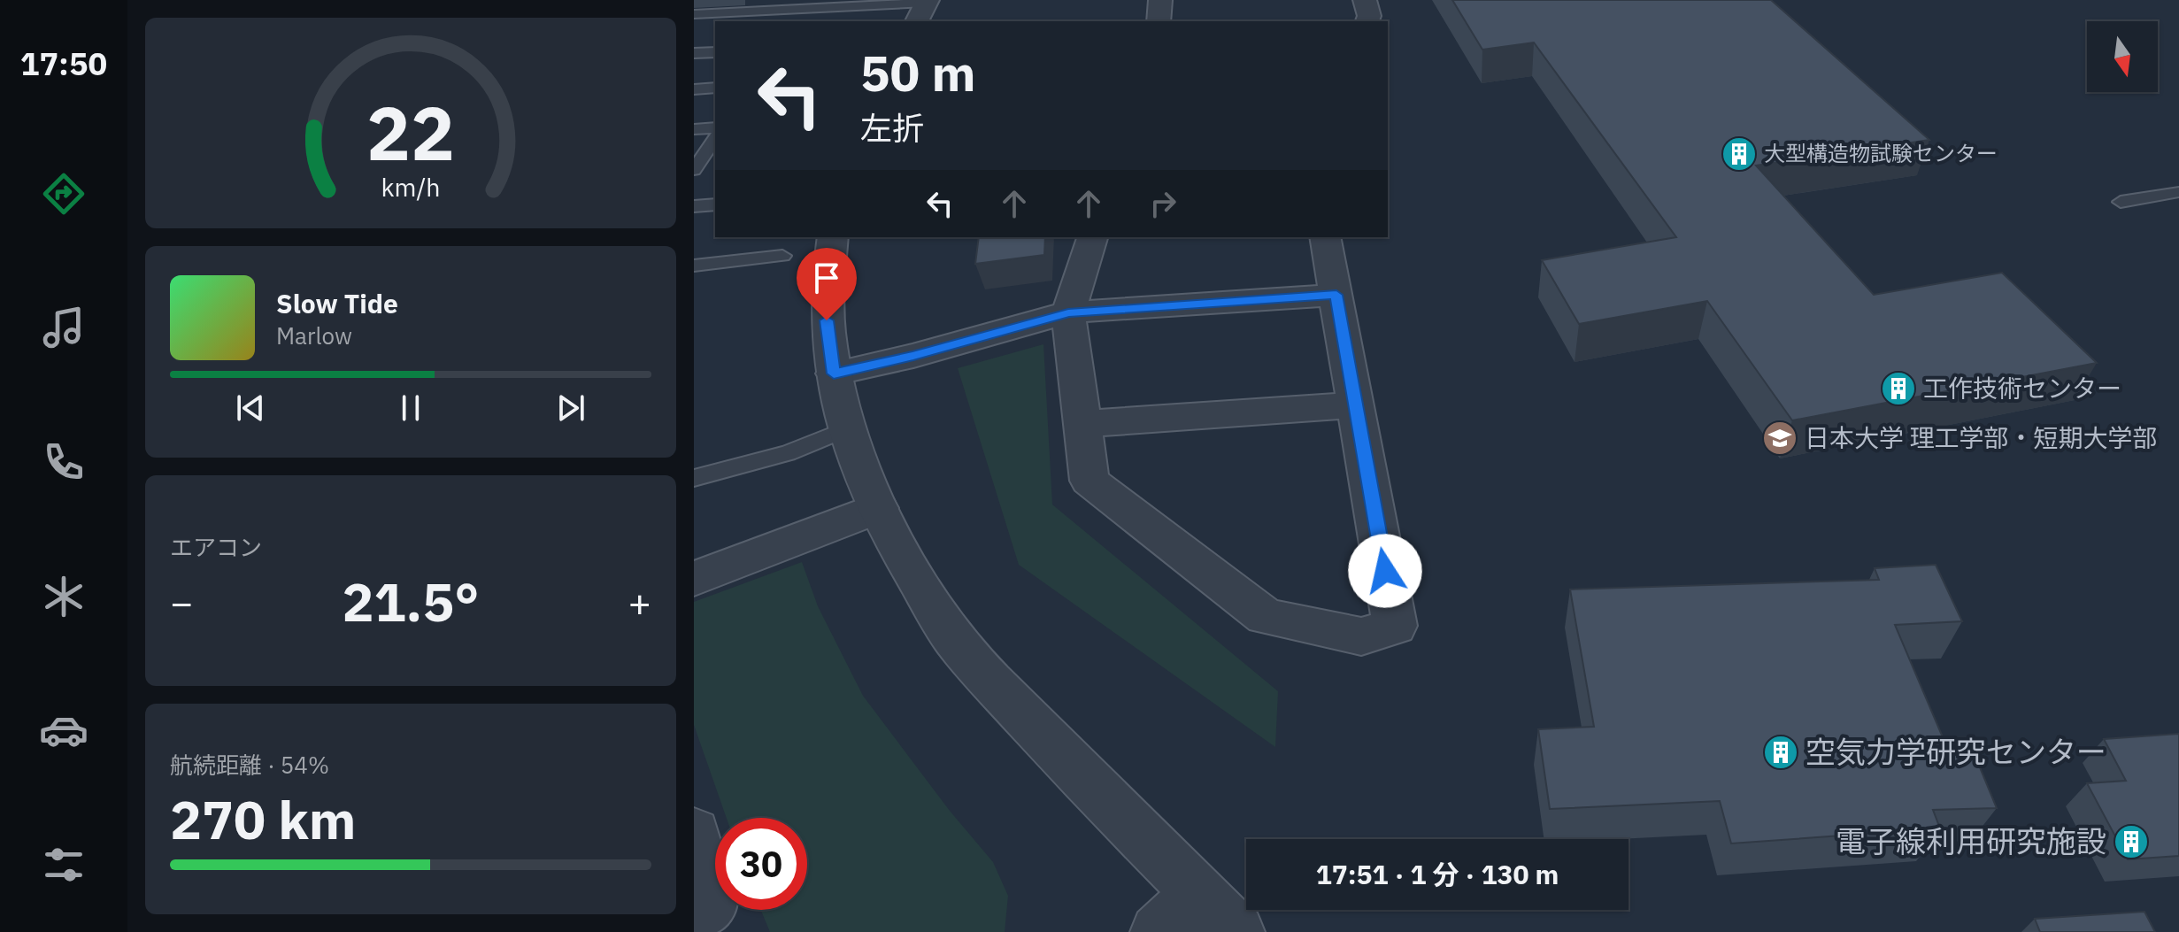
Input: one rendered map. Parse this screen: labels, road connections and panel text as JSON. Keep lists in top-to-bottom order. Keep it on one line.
{"places":{"building":["大型構造物試験センター","工作技術センター","空気力学研究センター","電子線利用研究施設"],"school or university":["日本大学 理工学部・短期大学部"]},"north":"bottom","page":{"tabs":"17:50","turn":["50 m","左折"],"song":["Slow Tide","Marlow"],"tile":["エアコン",["航続距離 · 54%","270 km"]],"heat":["−","21.5°","+"],"limit":"30","trip":"17:51 · 1 分 · 130 m","gauge":["22","km/h"]}}
